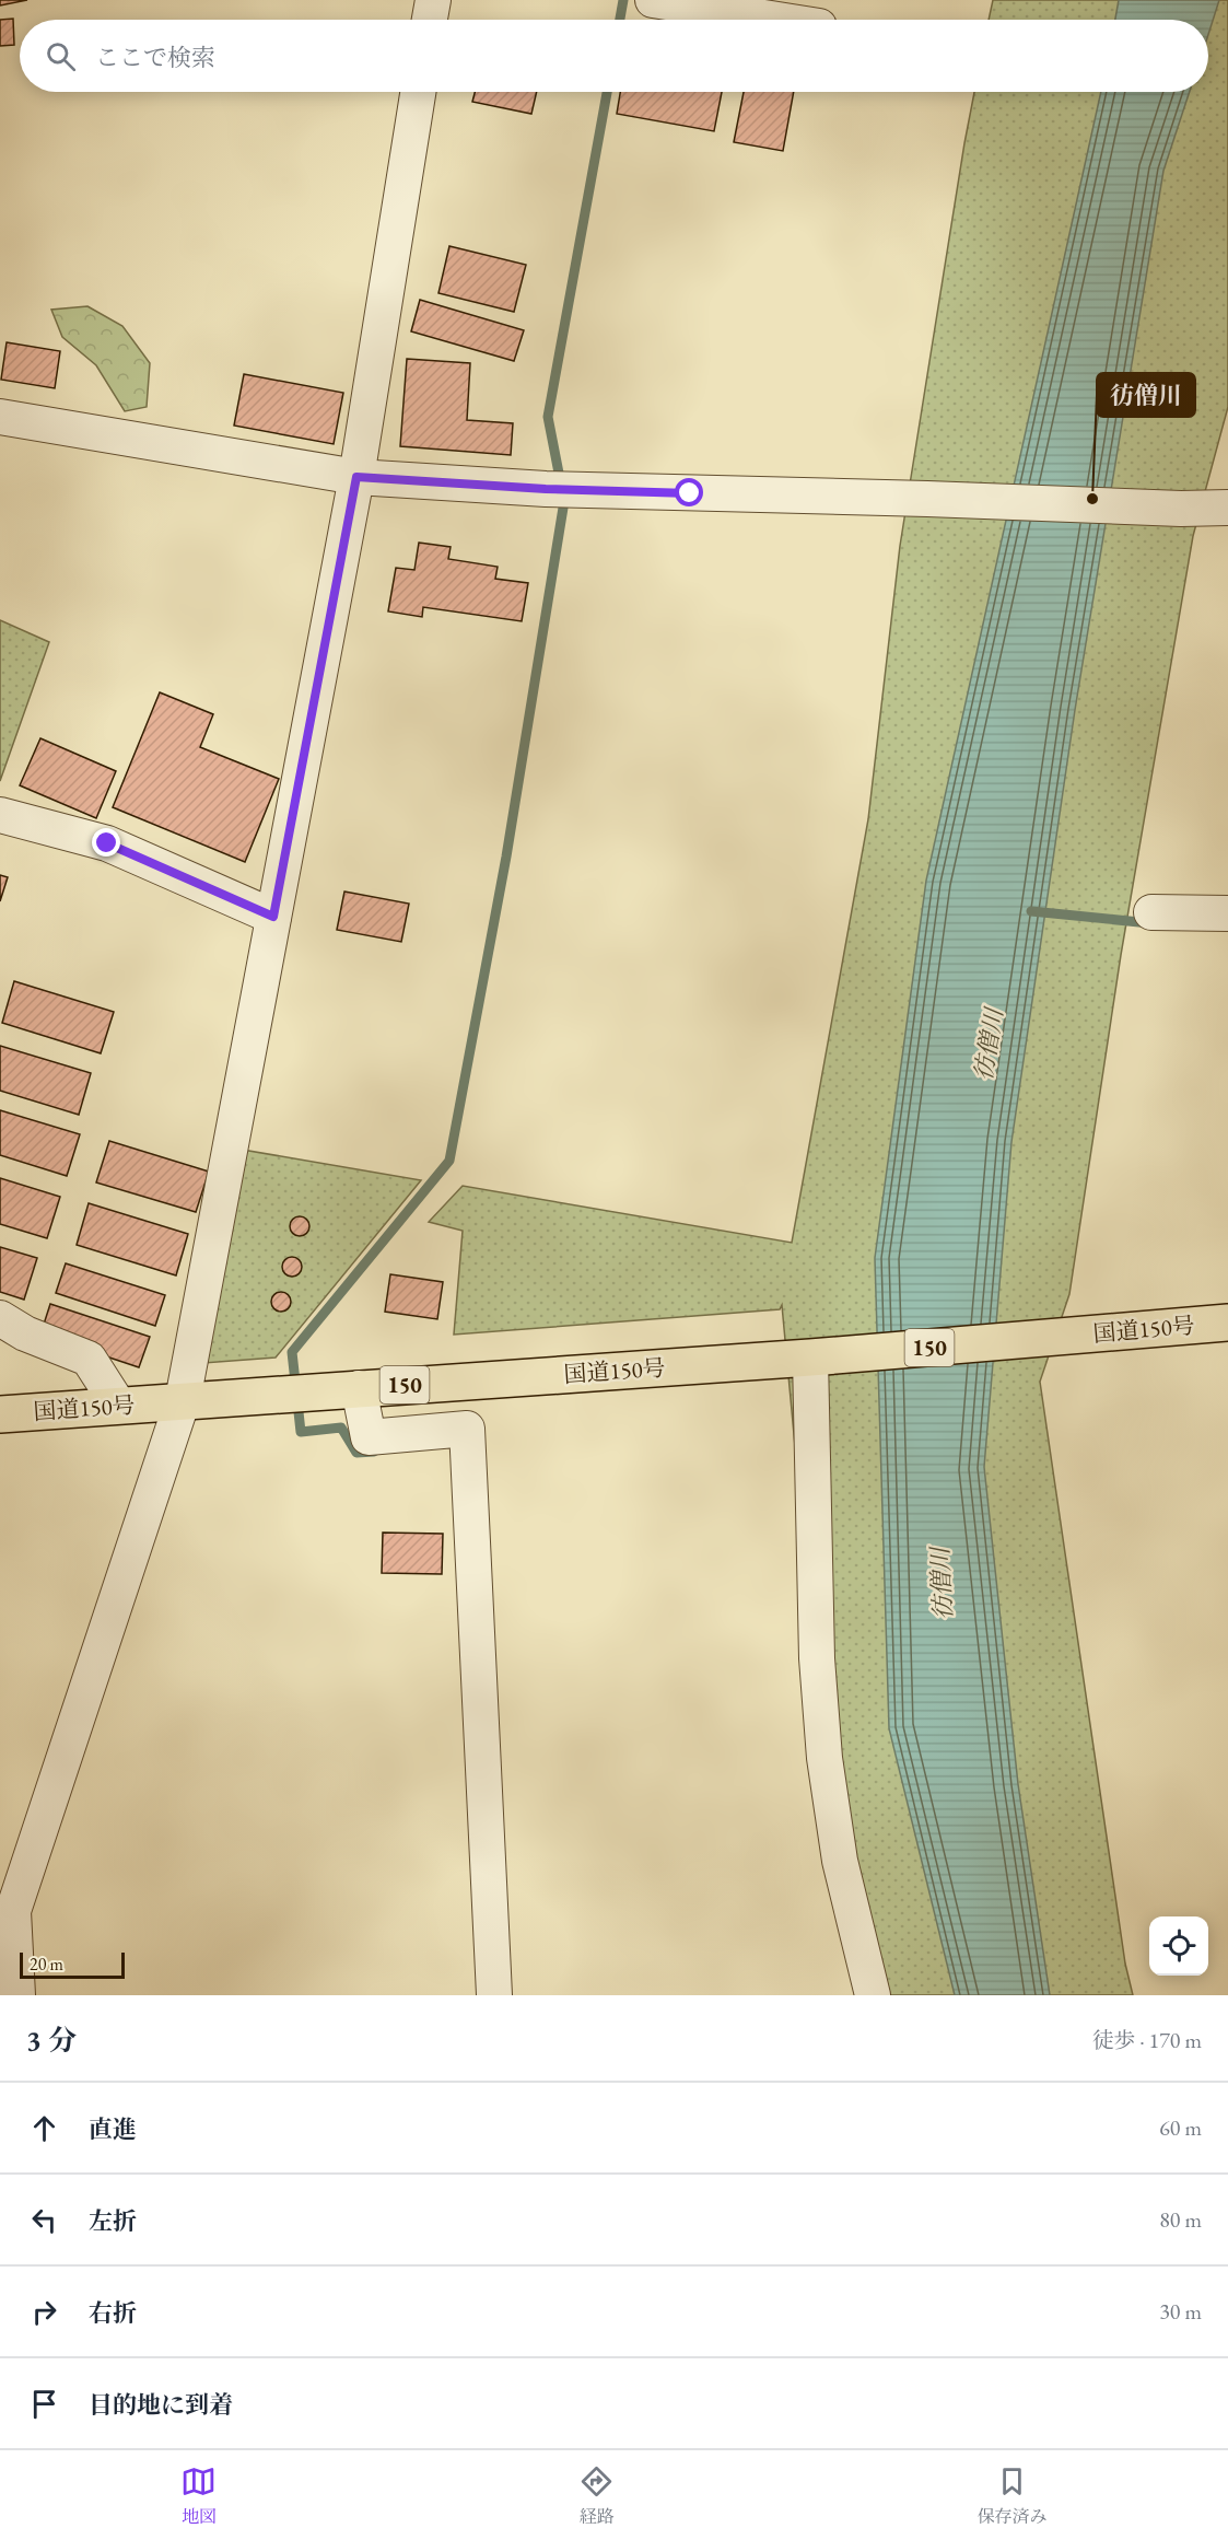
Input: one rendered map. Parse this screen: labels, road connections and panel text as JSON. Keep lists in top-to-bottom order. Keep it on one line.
{"streets":{"highway":["国道150号","150"]},"water":["彷僧川"],"places":["彷僧川"],"scale_bar":"20 m","page":{"search":"ここで検索","scale":"20 m","heading":["3 分","徒歩 · 170 m"],"list":[["直進","60 m"],["左折","80 m"],["右折","30 m"],"目的地に到着"],"nav":["地図","経路","保存済み"]}}
